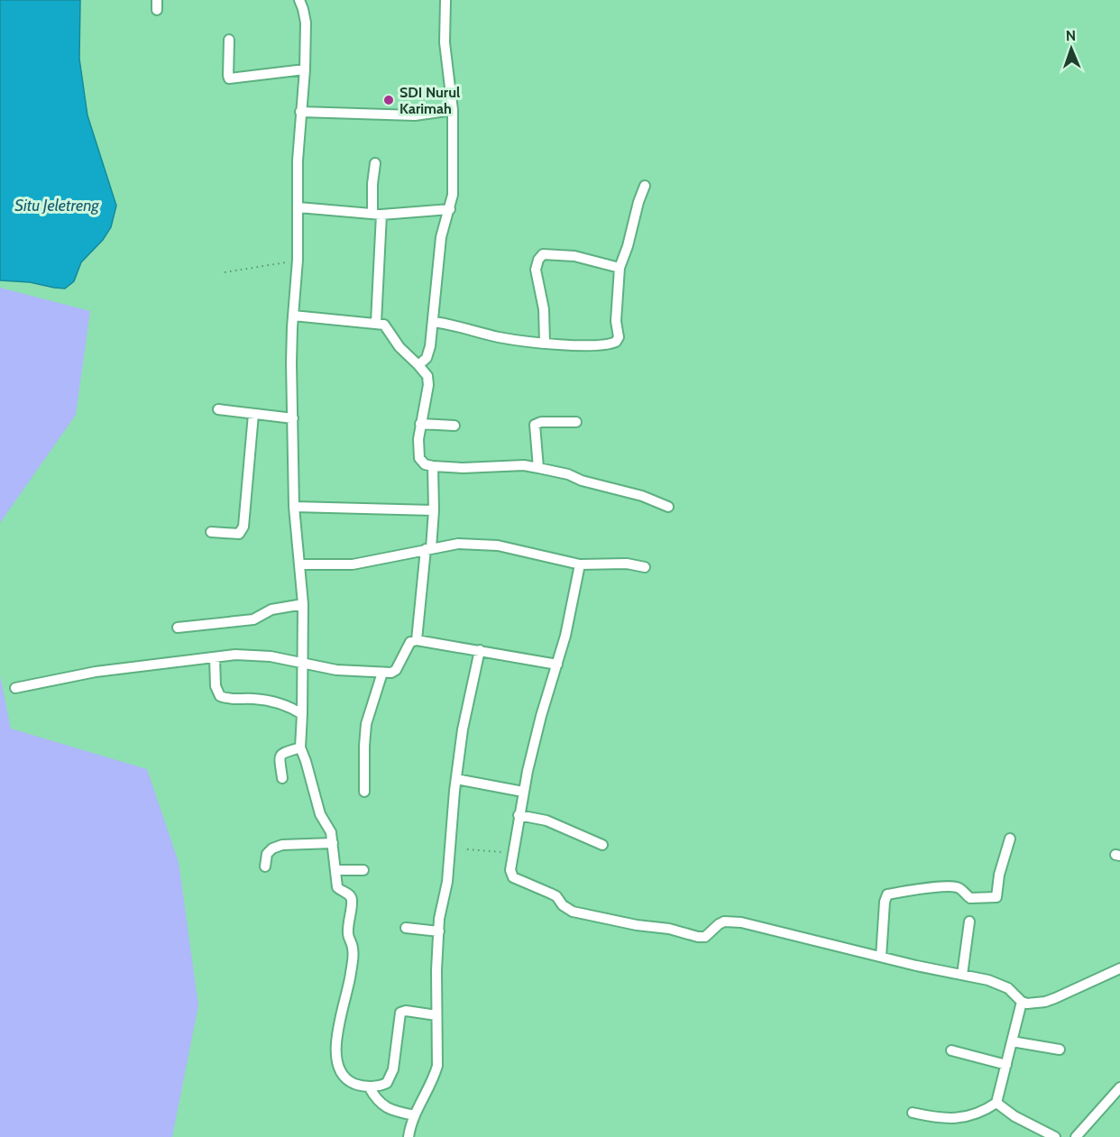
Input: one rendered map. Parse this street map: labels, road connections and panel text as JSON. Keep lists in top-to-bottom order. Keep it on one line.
{"water":["Situ Jeletreng"],"places":["SDI Nurul Karimah"],"north":"top"}
